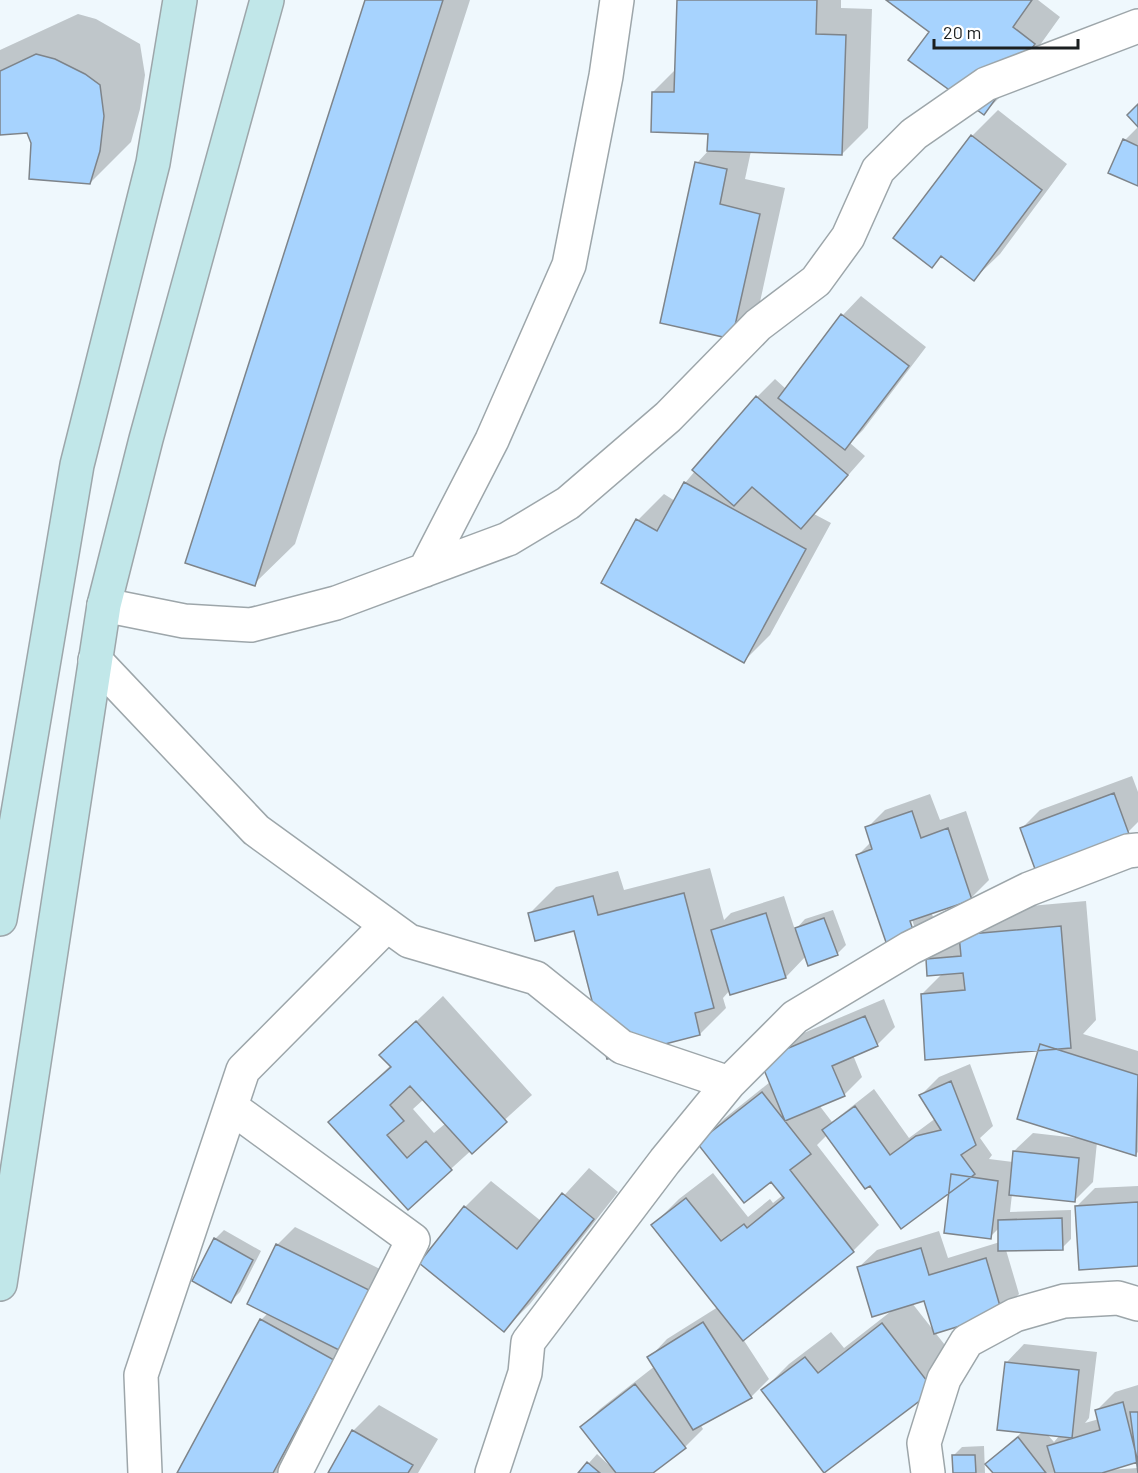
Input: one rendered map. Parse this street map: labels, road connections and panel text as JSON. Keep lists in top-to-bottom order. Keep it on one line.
{"scale_bar":"20 m"}
